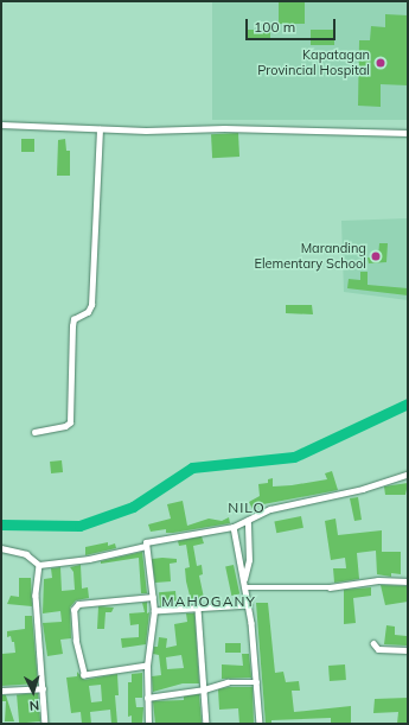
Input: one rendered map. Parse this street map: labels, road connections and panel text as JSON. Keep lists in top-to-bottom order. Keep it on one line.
{"districts":["NILO","MAHOGANY"],"places":["Kapatagan Provincial Hospital","Maranding Elementary School"],"scale_bar":"100 m","north":"bottom"}
